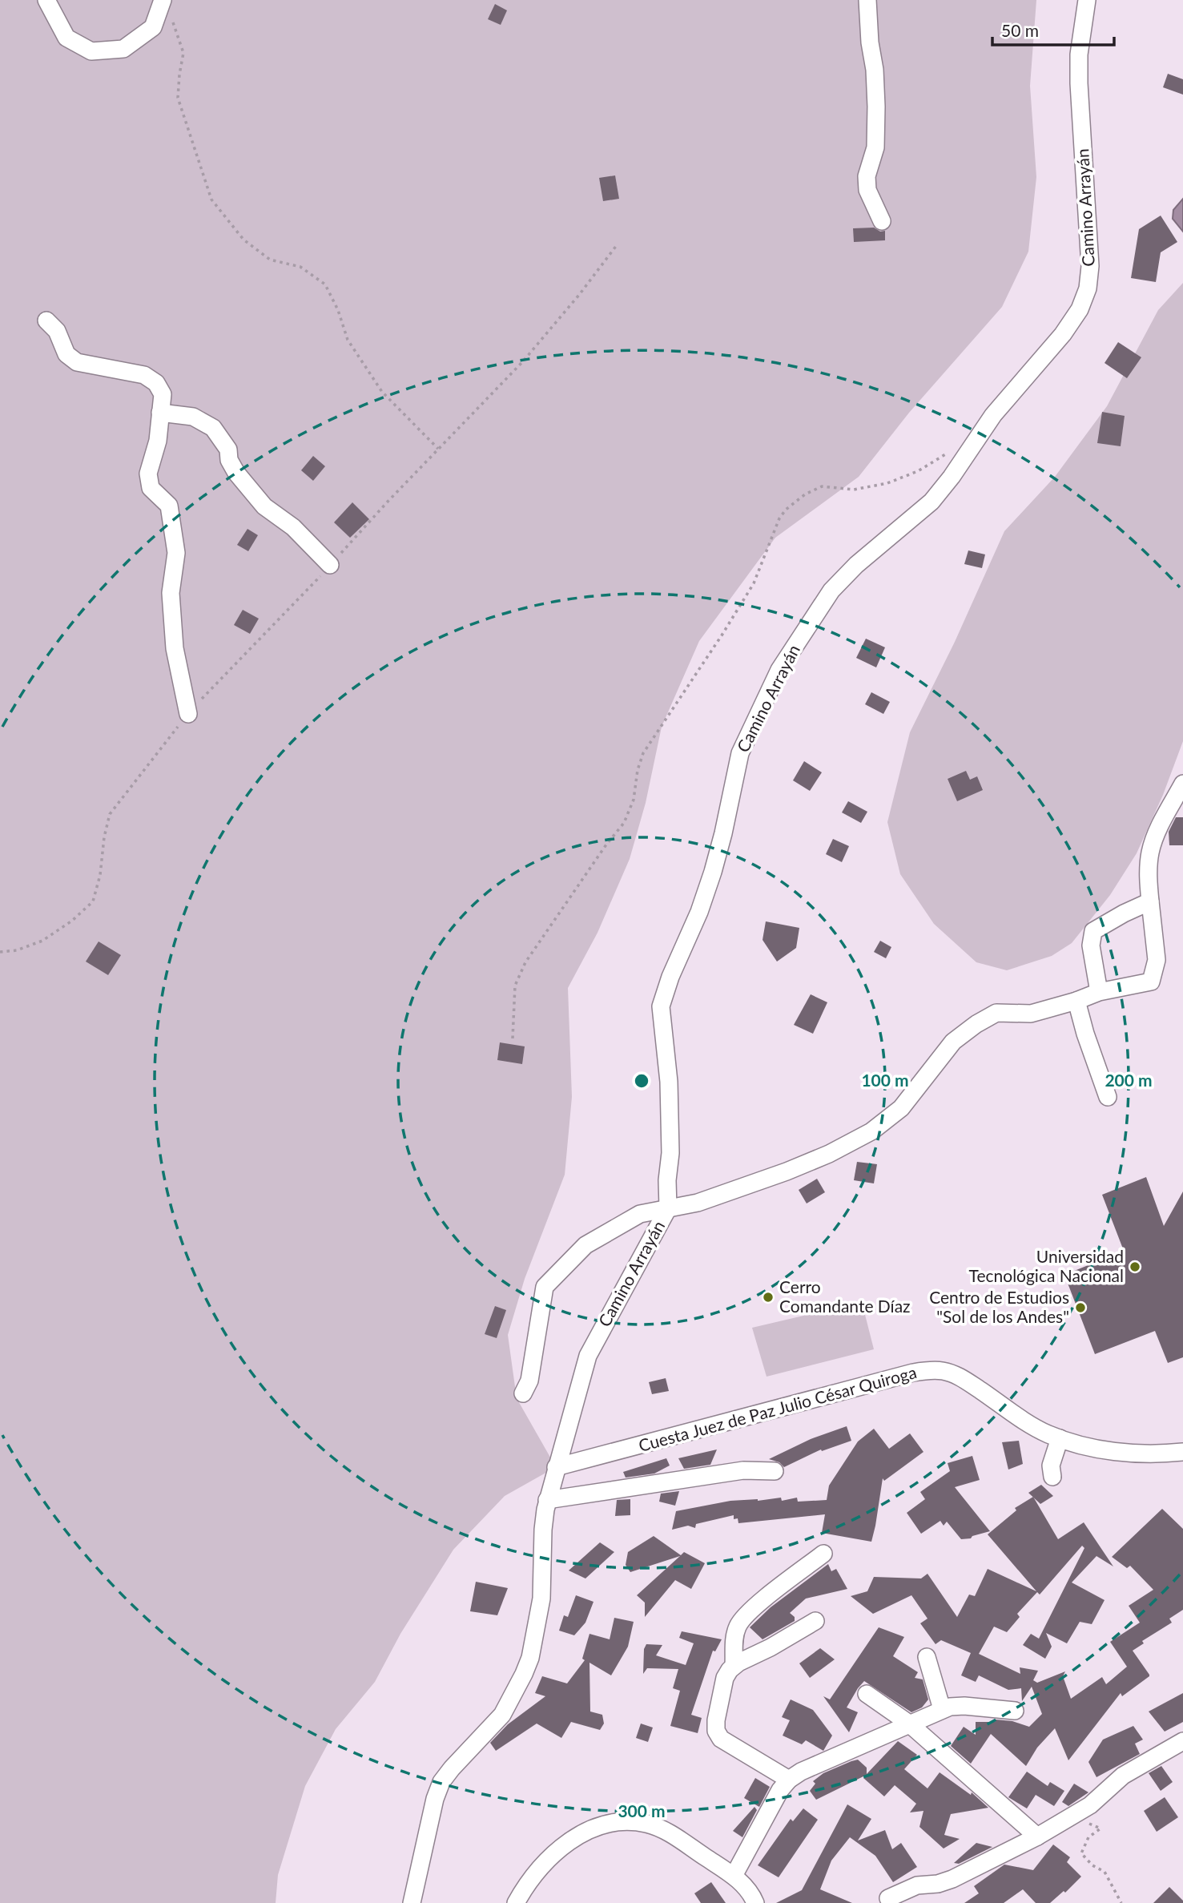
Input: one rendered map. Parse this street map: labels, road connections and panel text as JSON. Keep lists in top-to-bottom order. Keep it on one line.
{"streets":{"street":["Camino Arrayán","Cuesta Juez de Paz Julio César Quiroga"]},"crossings":[["Camino Arrayán","Cuesta Juez de Paz Julio César Quiroga"]],"places":["Universidad Tecnológica Nacional","Cerro Comandante Díaz","Centro de Estudios \"Sol de los Andes\""],"scale_bar":"50 m","rings":["100 m","200 m","300 m"]}
